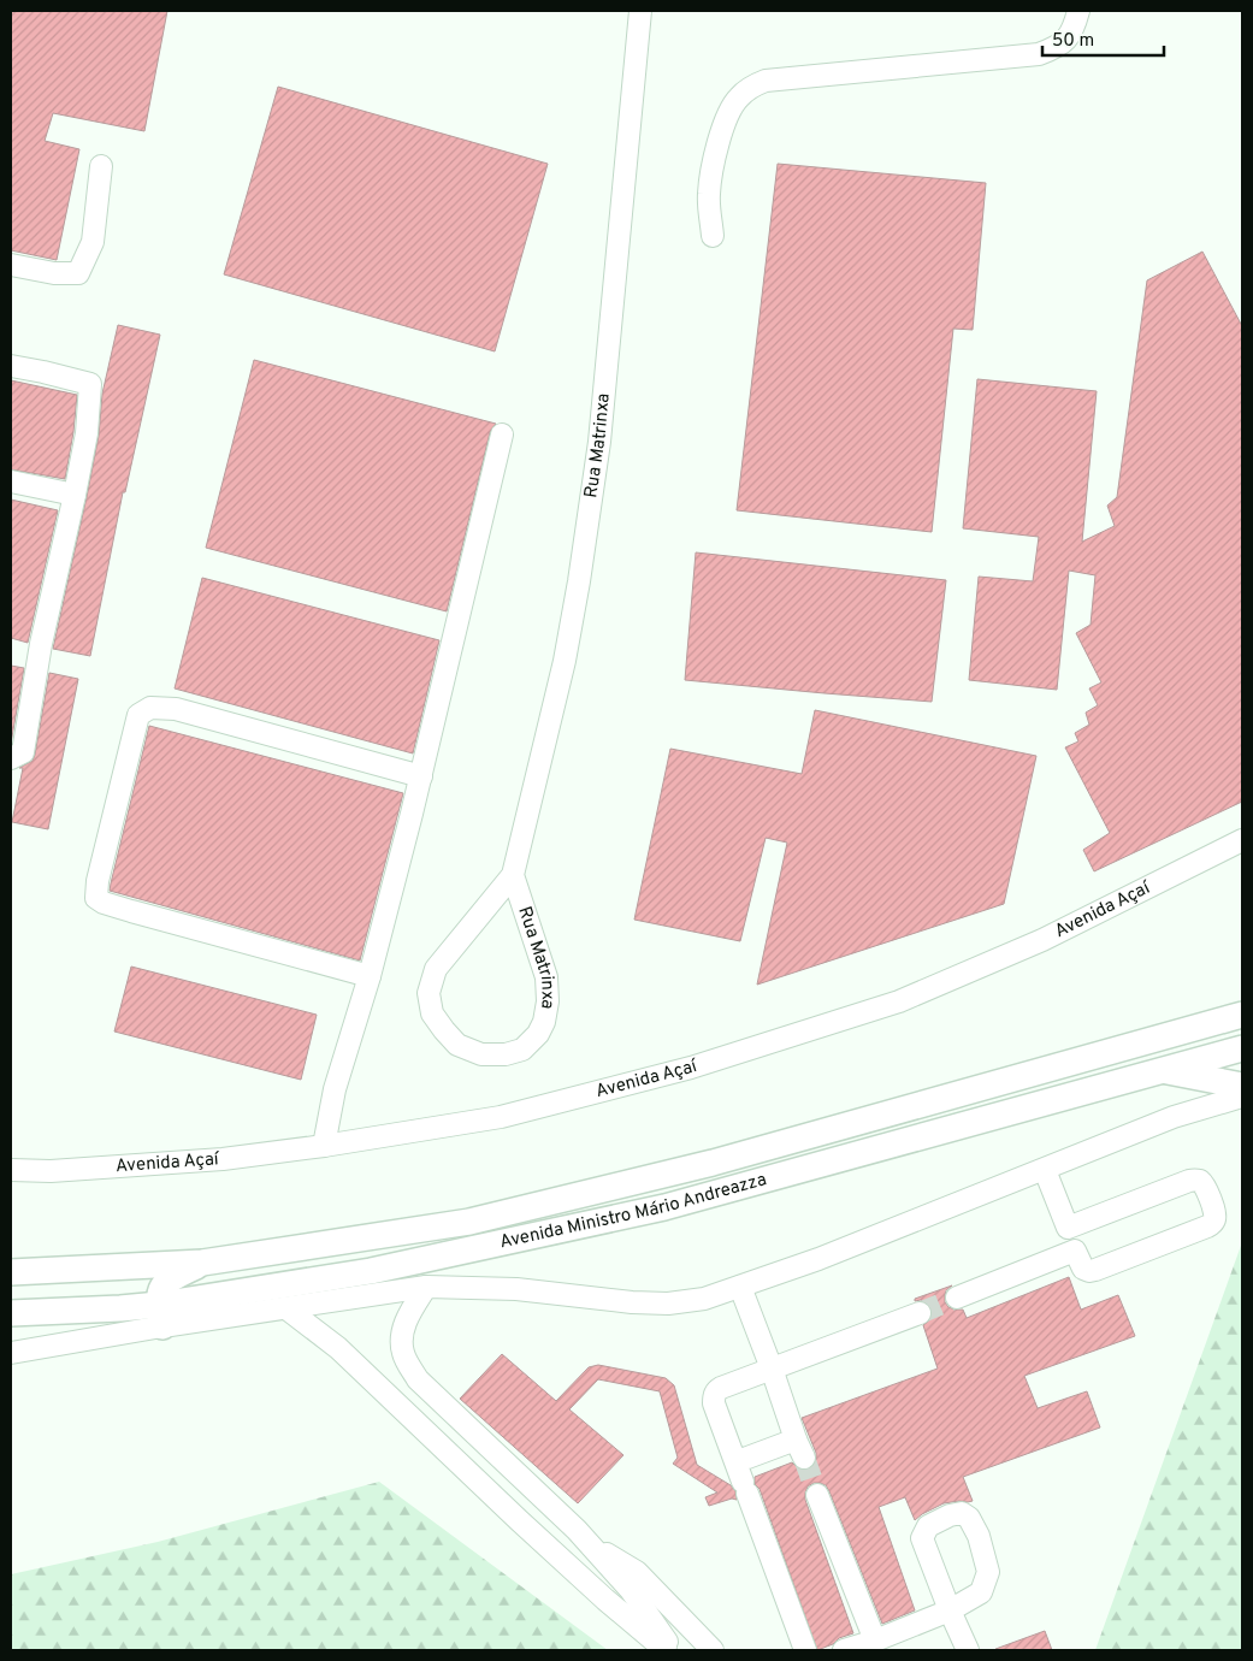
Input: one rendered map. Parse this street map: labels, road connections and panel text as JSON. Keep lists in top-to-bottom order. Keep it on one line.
{"streets":{"main road":["Avenida Ministro Mário Andreazza"],"street":["Rua Matrinxa","Avenida Açaí"]},"scale_bar":"50 m"}
